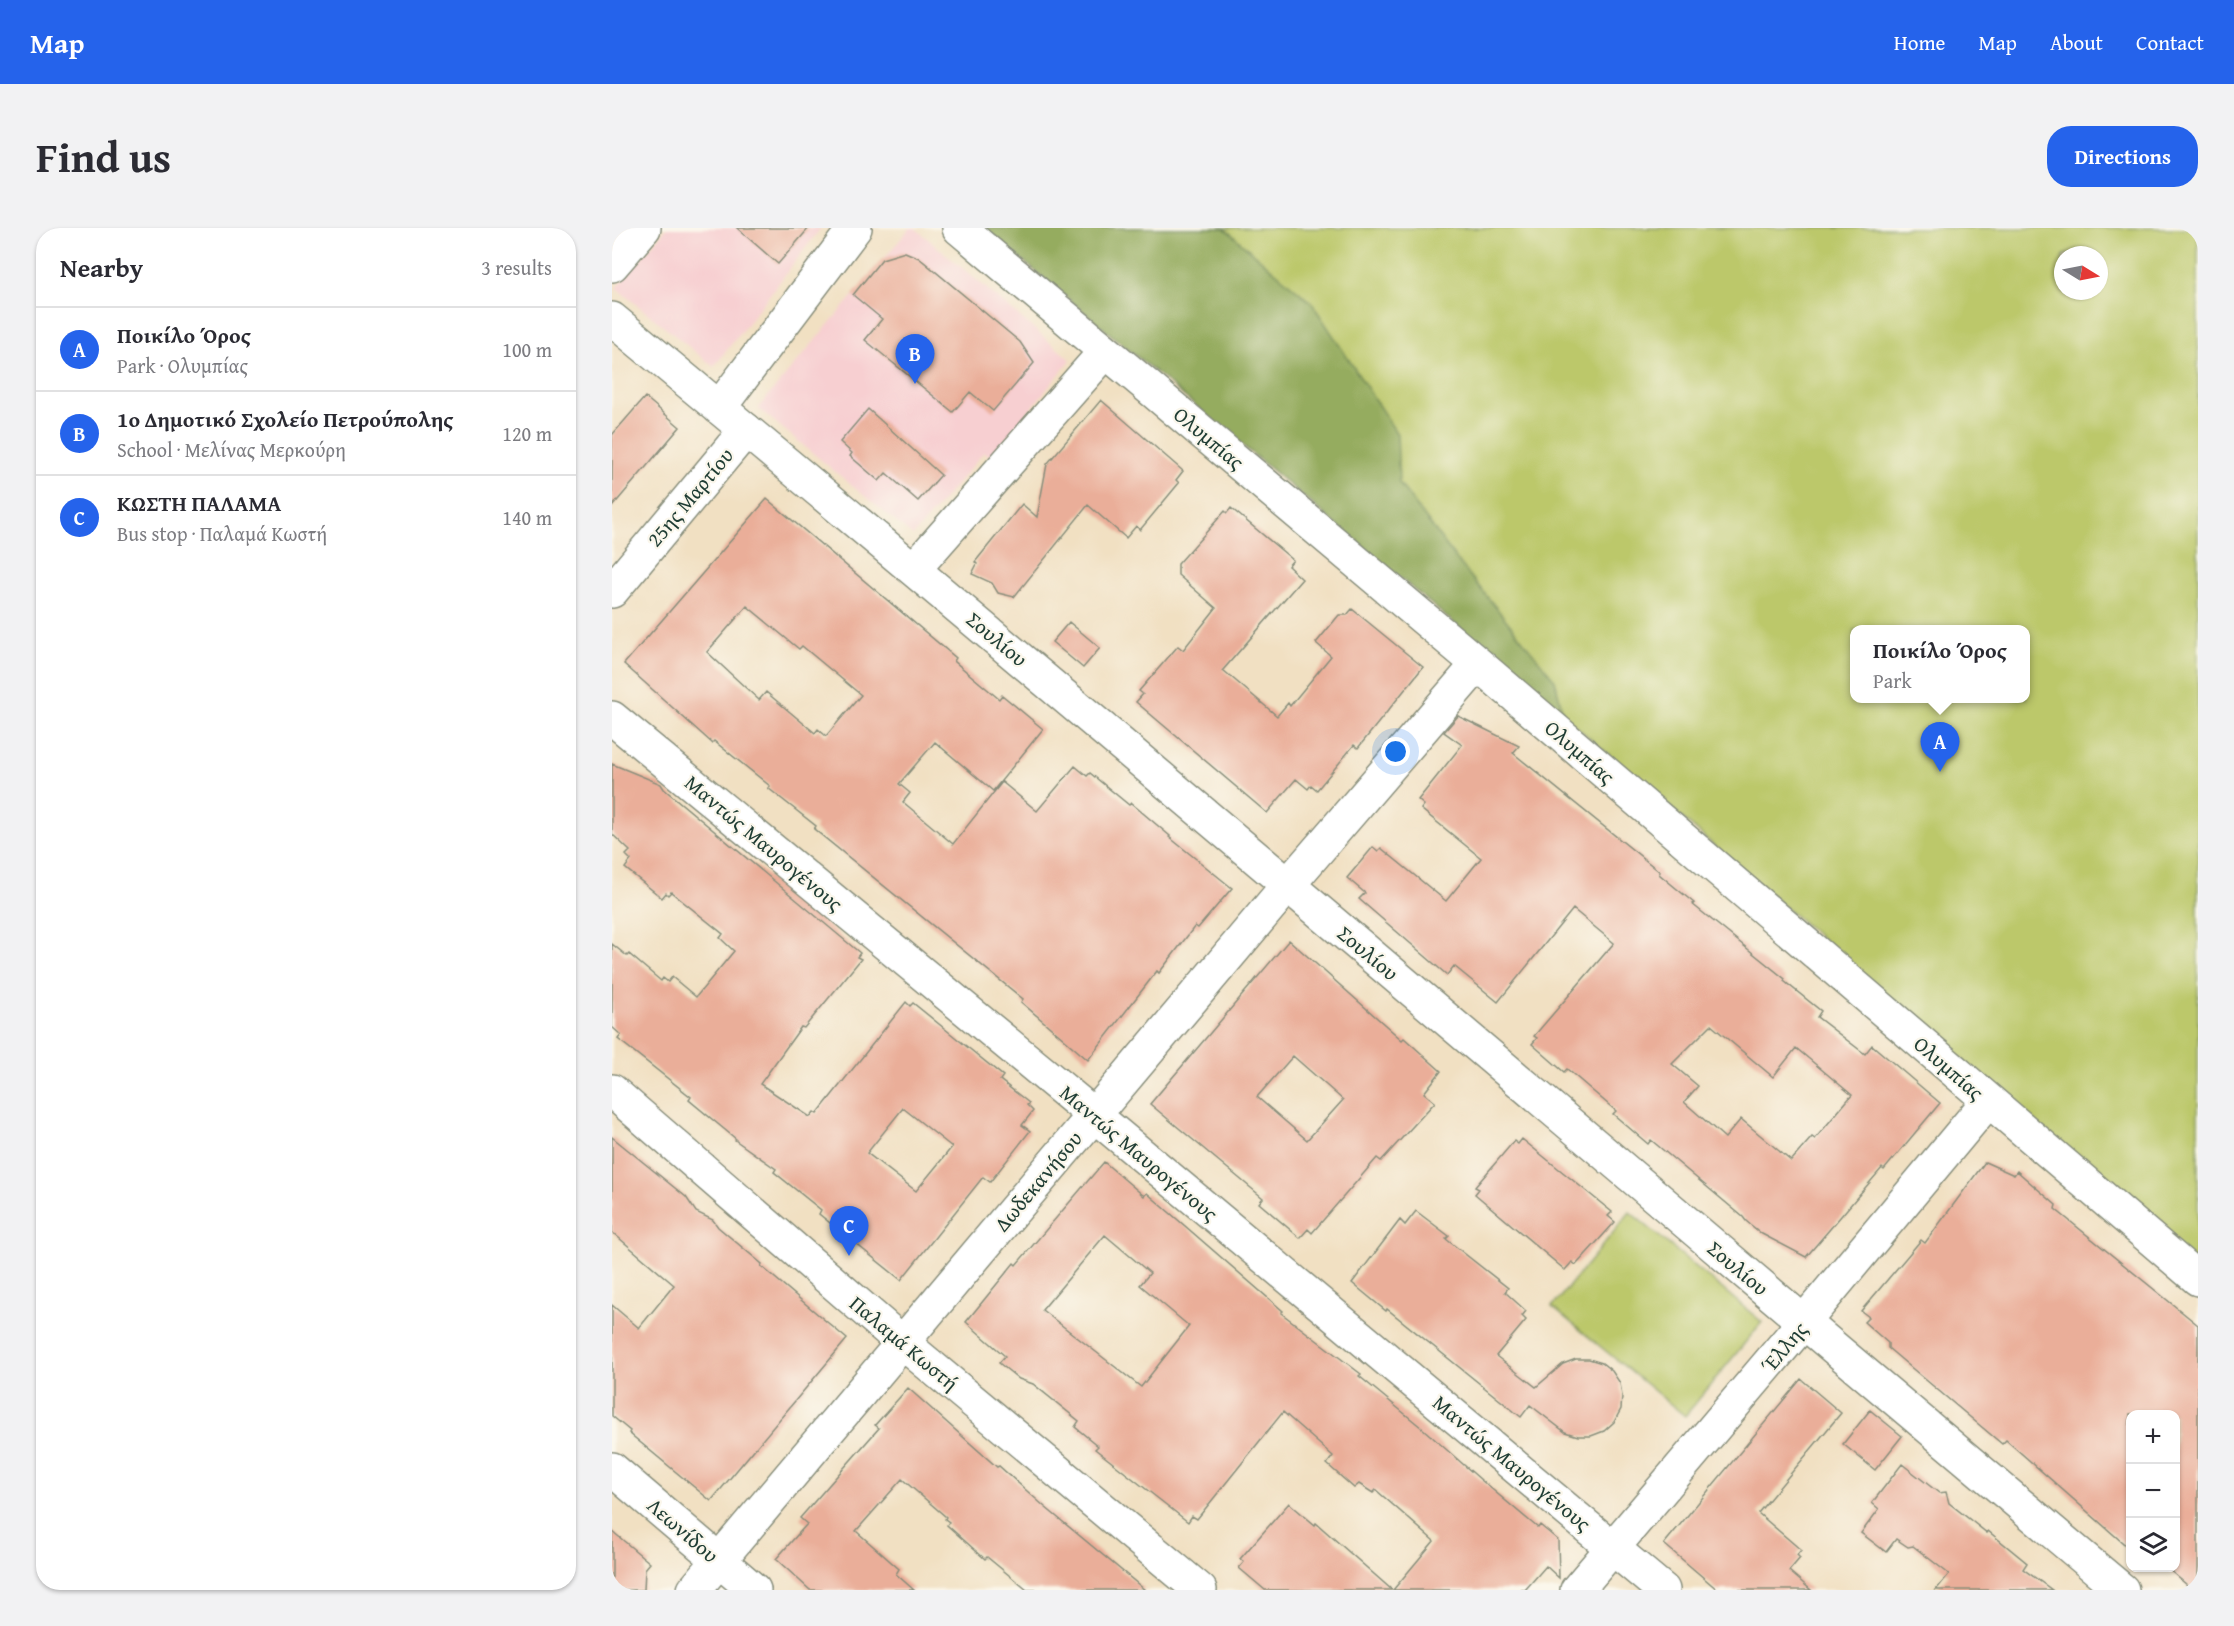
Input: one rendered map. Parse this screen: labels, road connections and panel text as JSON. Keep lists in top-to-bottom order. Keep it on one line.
{"streets":{"street":["Ολυμπίας","25ης Μαρτίου","Σουλίου","Μαντώς Μαυρογένους","Δωδεκανήσου","Παλαμά Κωστή","Έλλης","Λεωνίδου"]},"crossings":[["Ολυμπίας","Δωδεκανήσου"],["Ολυμπίας","Έλλης"],["25ης Μαρτίου","Σουλίου"],["Σουλίου","Δωδεκανήσου"],["Σουλίου","Έλλης"],["Μαντώς Μαυρογένους","Δωδεκανήσου"],["Μαντώς Μαυρογένους","Έλλης"],["Δωδεκανήσου","Παλαμά Κωστή"],["Δωδεκανήσου","Λεωνίδου"]],"north":"right","page":{"header":"Map","nav":["Home","Map","About","Contact"],"title":"Find us","buttons":"Directions","heading":["Nearby","3 results"],"list":[{"mark":"A","name":"Ποικίλο Όρος","note":"Park · Ολυμπίας","value":"100 m"},{"mark":"B","name":"1ο Δημοτικό Σχολείο Πετρούπολης","note":"School · Μελίνας Μερκούρη","value":"120 m"},{"mark":"C","name":"ΚΩΣΤΗ ΠΑΛΑΜΑ","note":"Bus stop · Παλαμά Κωστή","value":"140 m"}],"pins":["B","A","C"],"popup":["Ποικίλο Όρος","Park"],"map_buttons":["+","−"]}}
